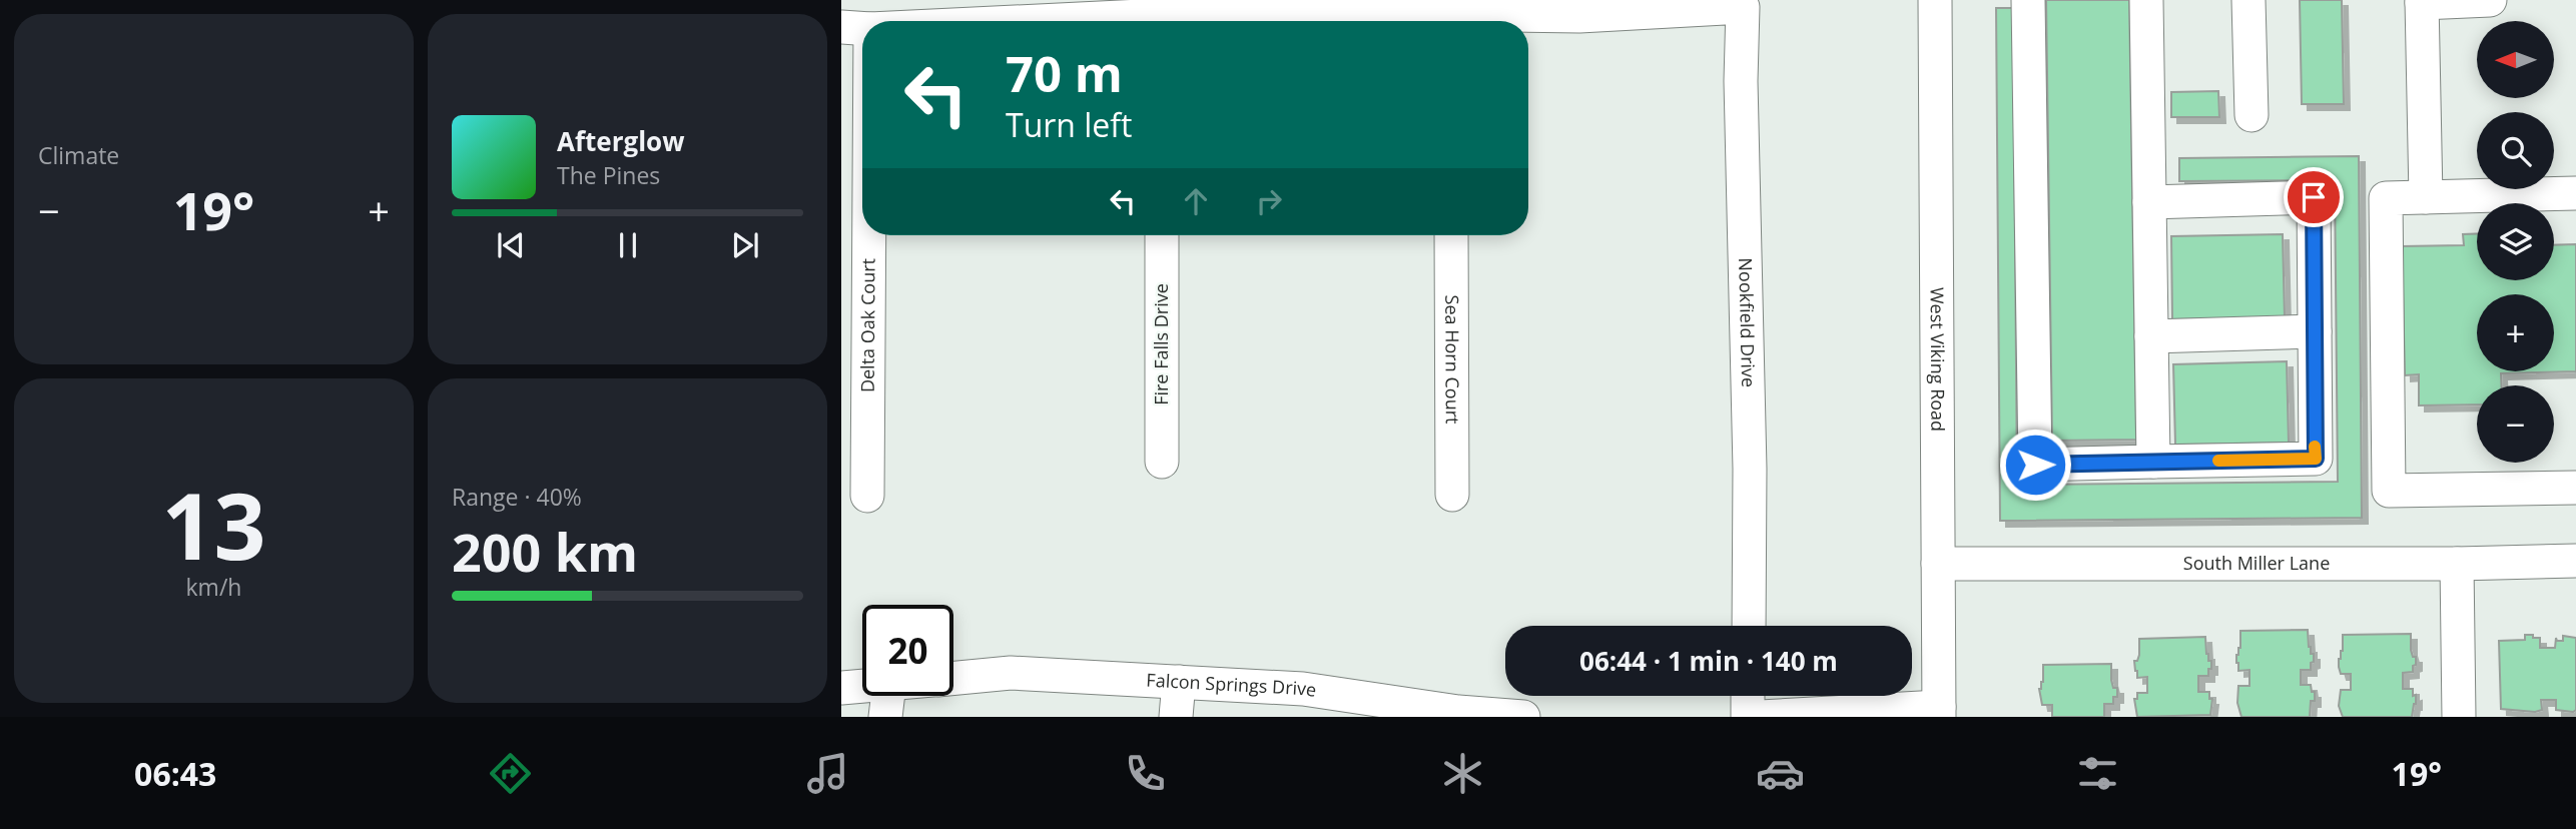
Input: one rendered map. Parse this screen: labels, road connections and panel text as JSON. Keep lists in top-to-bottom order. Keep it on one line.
{"streets":{"street":["Nookfield Drive","Delta Oak Court","Fire Falls Drive","West Viking Road","Sea Horn Court","South Miller Lane","Falcon Springs Drive"]},"crossings":[["West Viking Road","South Miller Lane"]],"north":"left","page":{"tile":["Climate",["13","km/h"],["Range · 40%","200 km"]],"map_buttons":["+","−"],"turn":["70 m","Turn left"],"song":["Afterglow","The Pines"],"heat":["−","19°","+"],"limit":"20","trip":"06:44 · 1 min · 140 m","tabs":["06:43","19°"]}}
